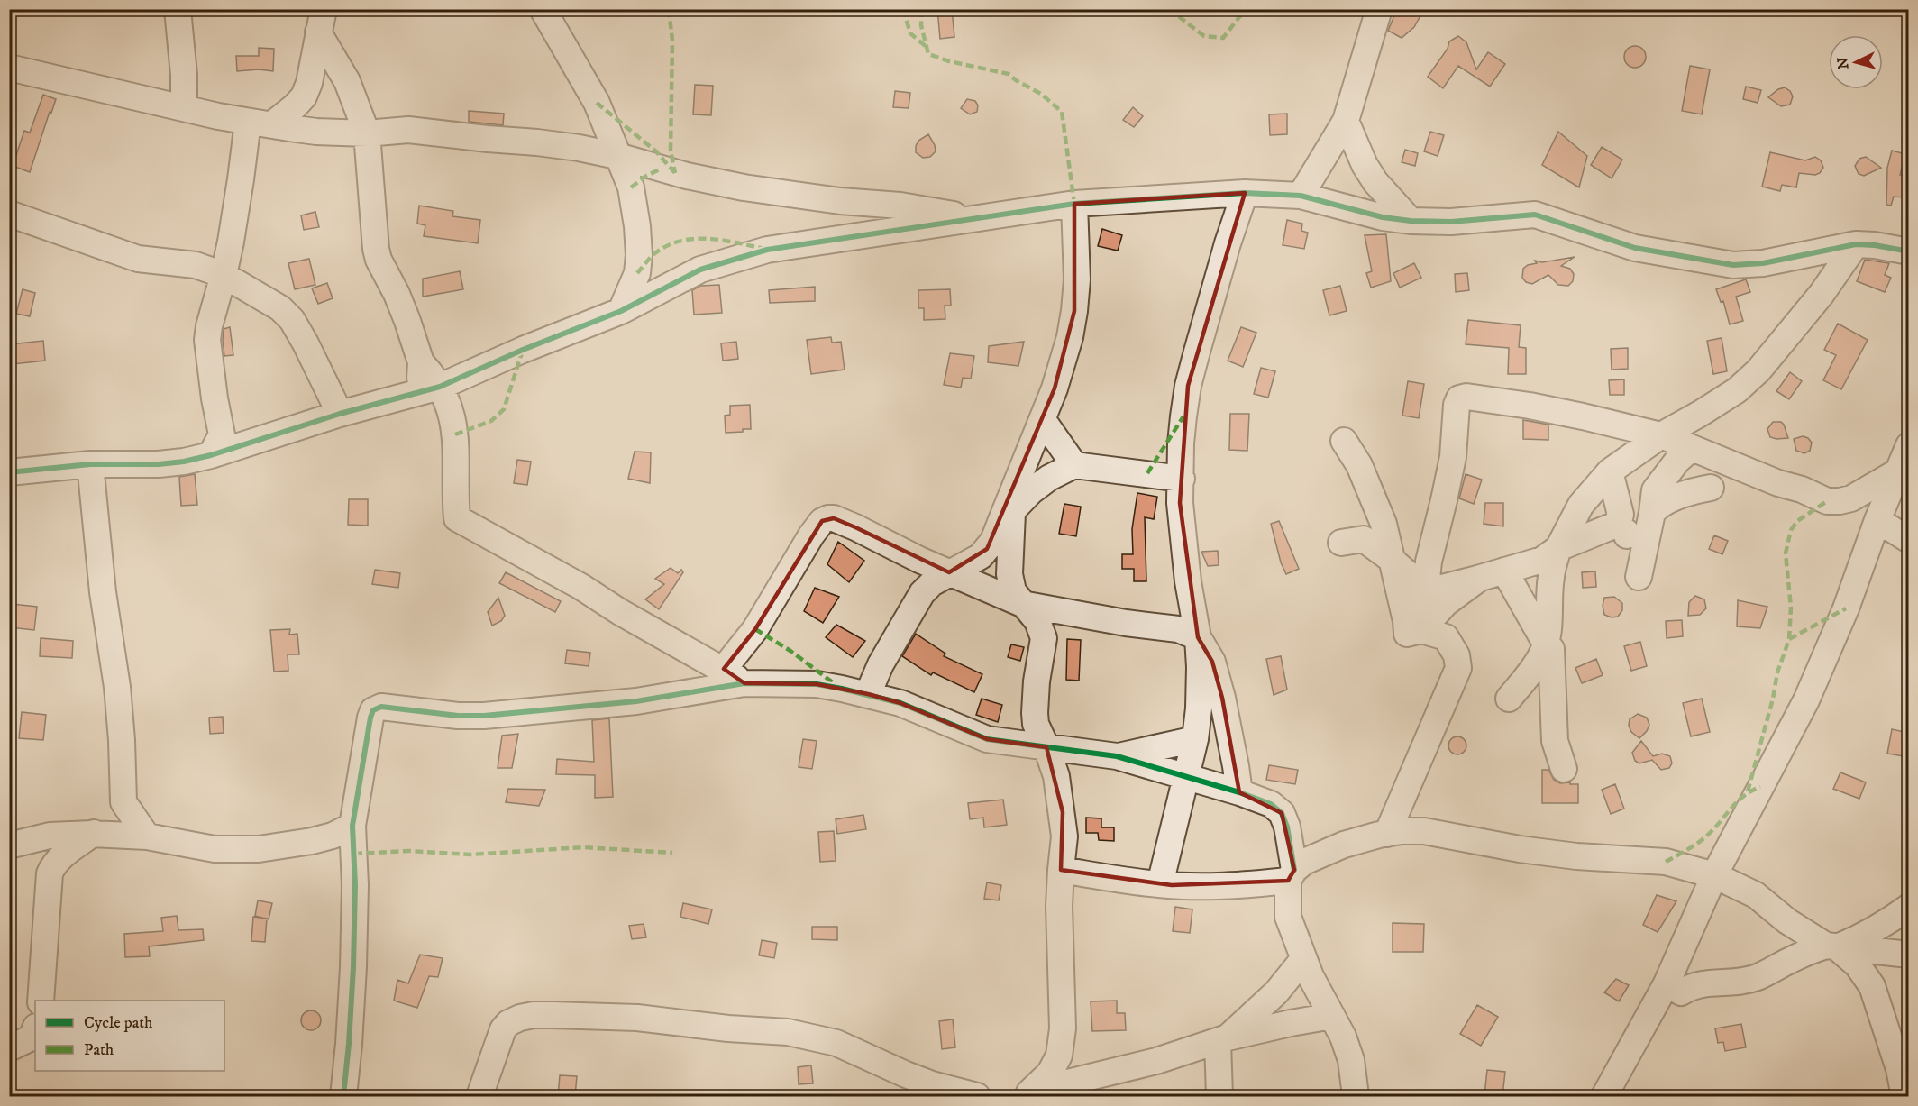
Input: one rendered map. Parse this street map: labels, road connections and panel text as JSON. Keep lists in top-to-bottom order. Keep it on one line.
{"legend":["Cycle path","Path"],"north":"left"}
